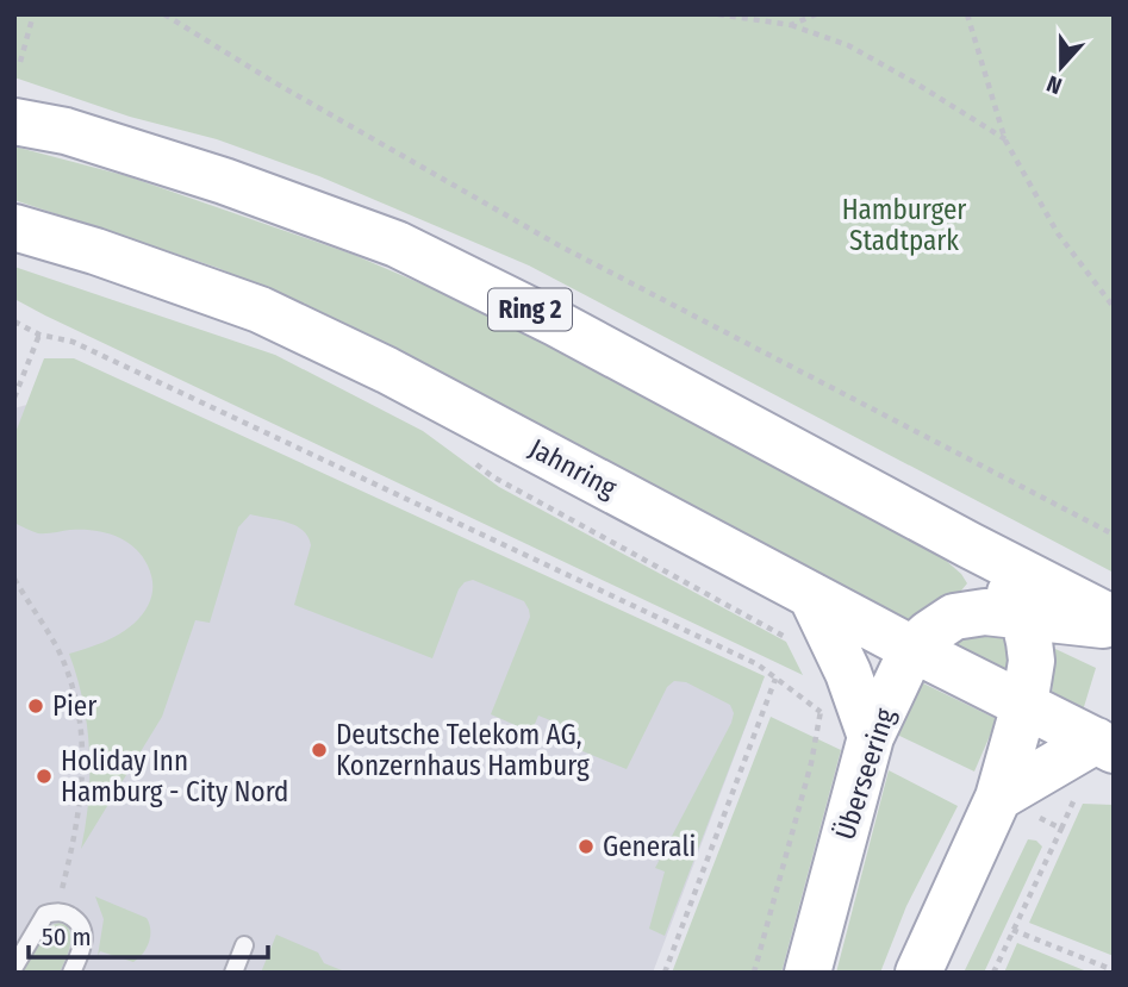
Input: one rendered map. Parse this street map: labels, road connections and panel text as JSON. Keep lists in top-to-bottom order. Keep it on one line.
{"streets":{"main road":["Ring 2","Jahnring","Überseering"]},"crossings":[["Jahnring","Überseering"]],"parks":["Hamburger Stadtpark"],"places":["Pier","Deutsche Telekom AG, Konzernhaus Hamburg","Holiday Inn Hamburg - City Nord","Generali"],"scale_bar":"50 m","north":"bottom"}
